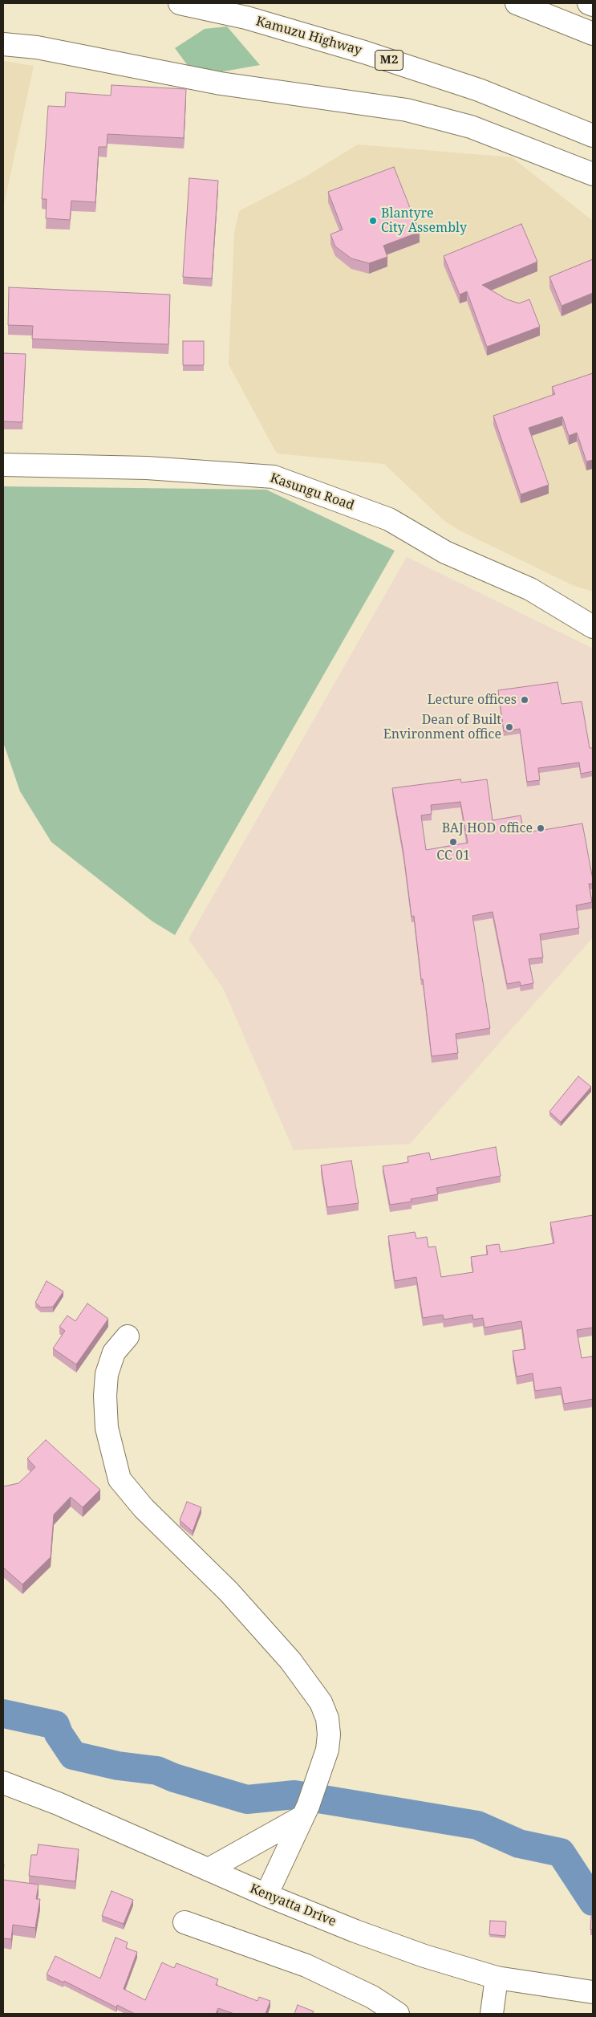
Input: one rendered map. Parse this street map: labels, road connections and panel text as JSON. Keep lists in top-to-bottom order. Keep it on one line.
{"streets":{"main road":["Kamuzu Highway","M2","Kasungu Road","Kenyatta Drive"]},"places":["Blantyre City Assembly","Lecture offices","Dean of Built Environment office","BAJ HOD office","CC 01"]}
